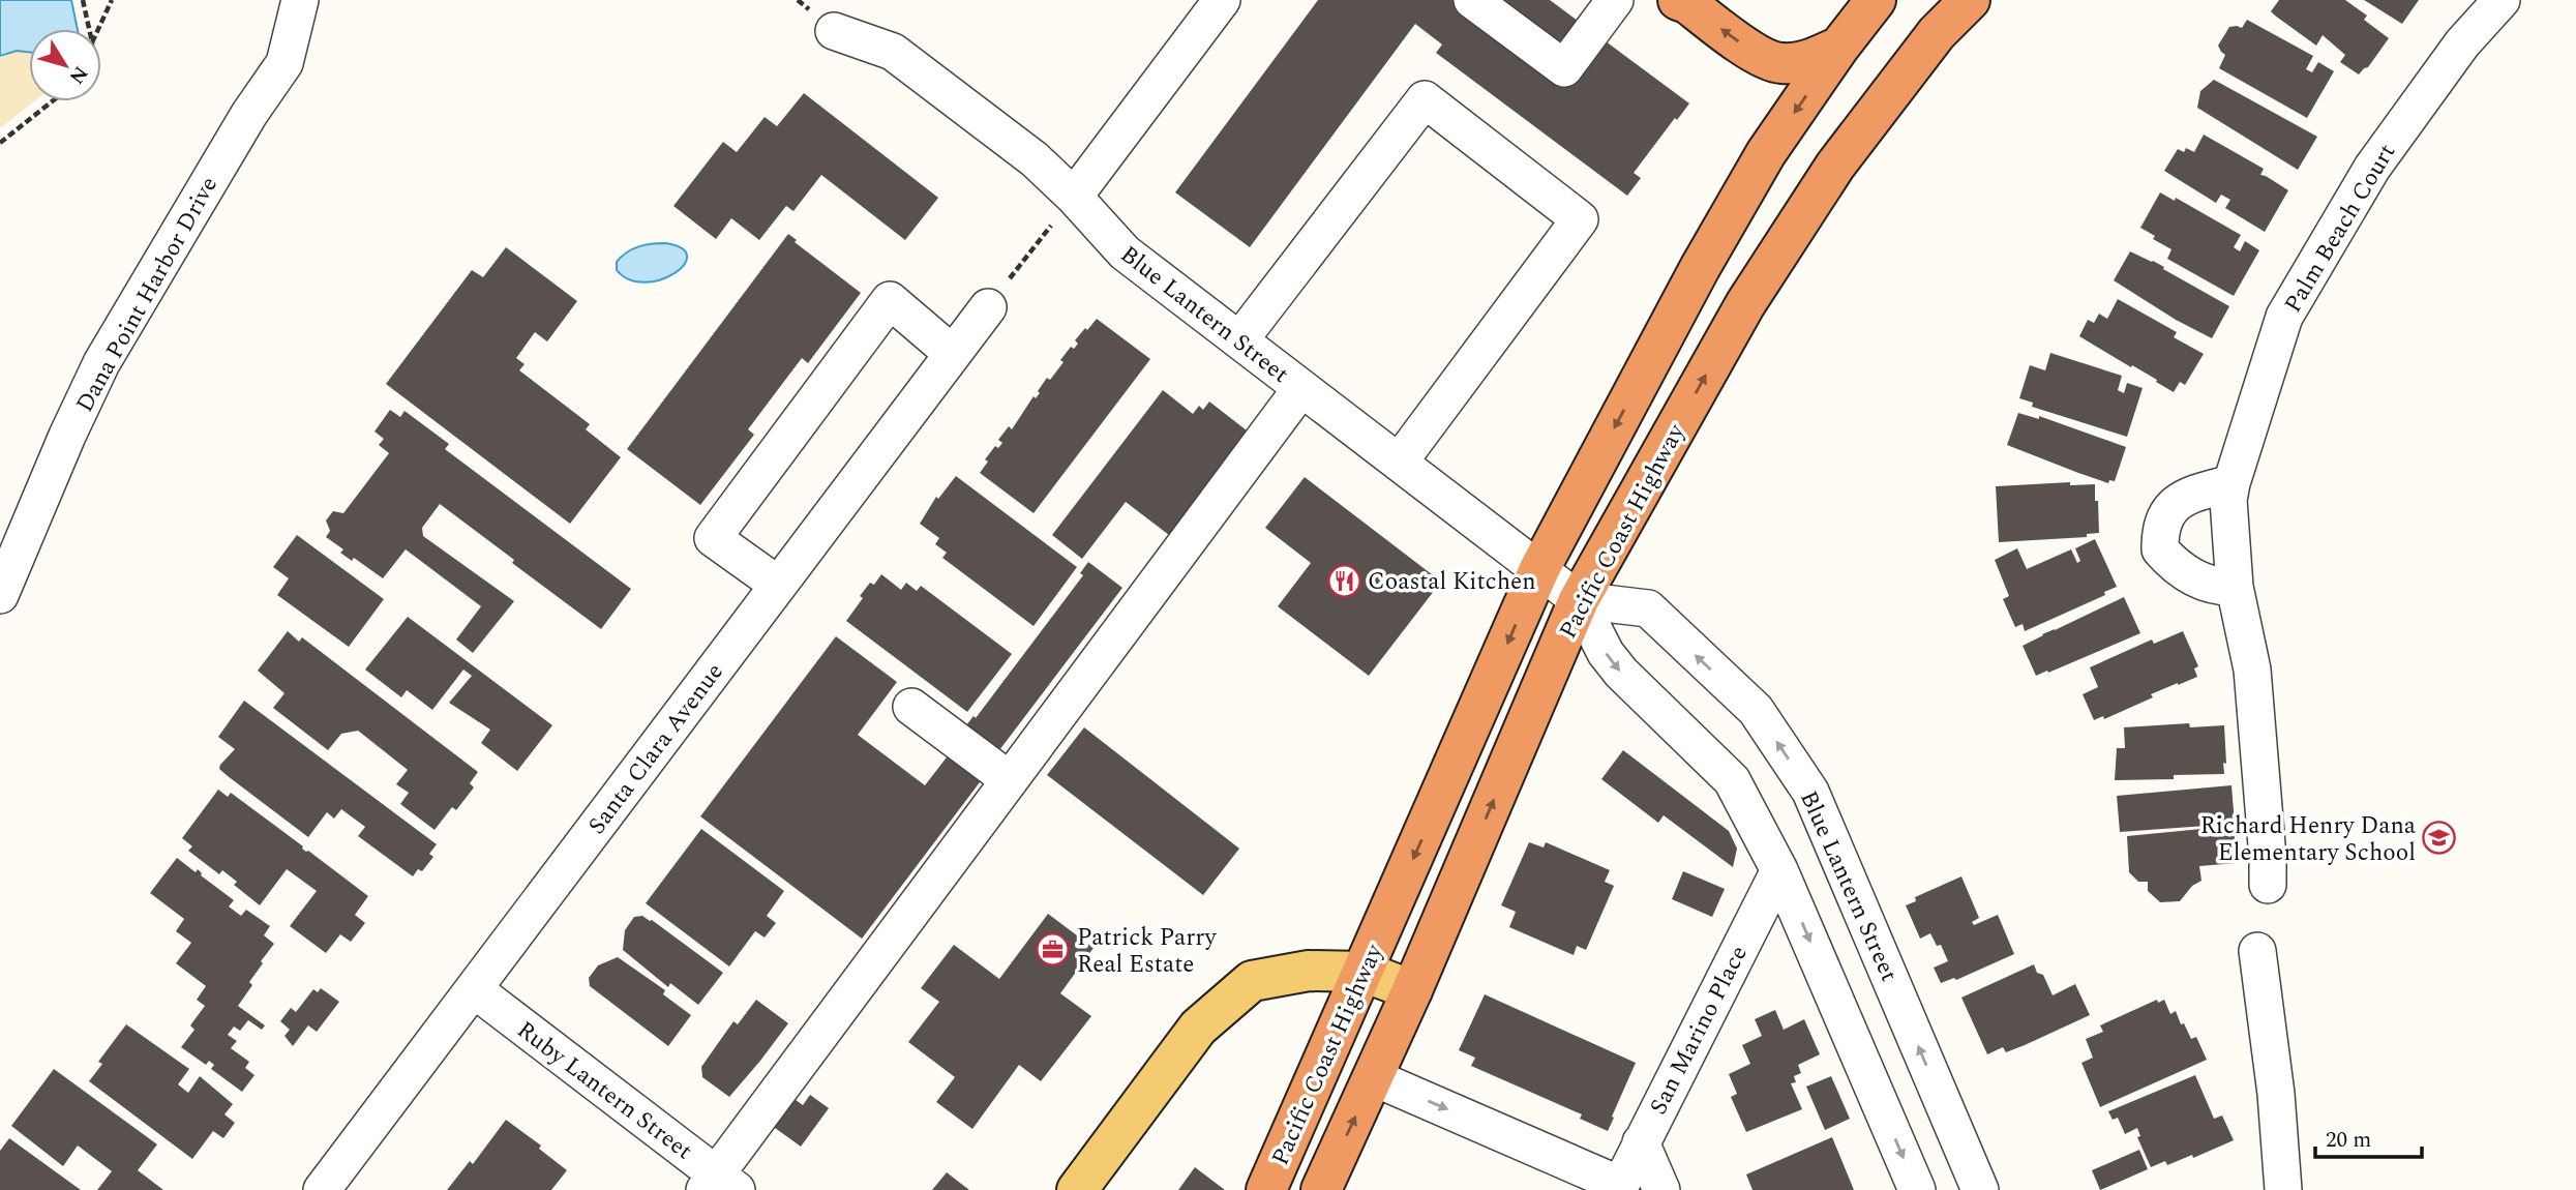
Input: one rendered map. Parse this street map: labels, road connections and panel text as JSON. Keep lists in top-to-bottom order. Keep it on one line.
{"streets":{"highway":["Pacific Coast Highway"],"street":["Palm Beach Court","Dana Point Harbor Drive","Blue Lantern Street","Santa Clara Avenue","San Marino Place","Ruby Lantern Street"]},"crossings":[["Blue Lantern Street","Pacific Coast Highway"],["Blue Lantern Street","San Marino Place"],["Santa Clara Avenue","Ruby Lantern Street"]],"places":{"restaurant":["Coastal Kitchen"],"school or university":["Richard Henry Dana Elementary School"],"office":["Patrick Parry Real Estate"]},"scale_bar":"20 m","north":"bottom right"}
